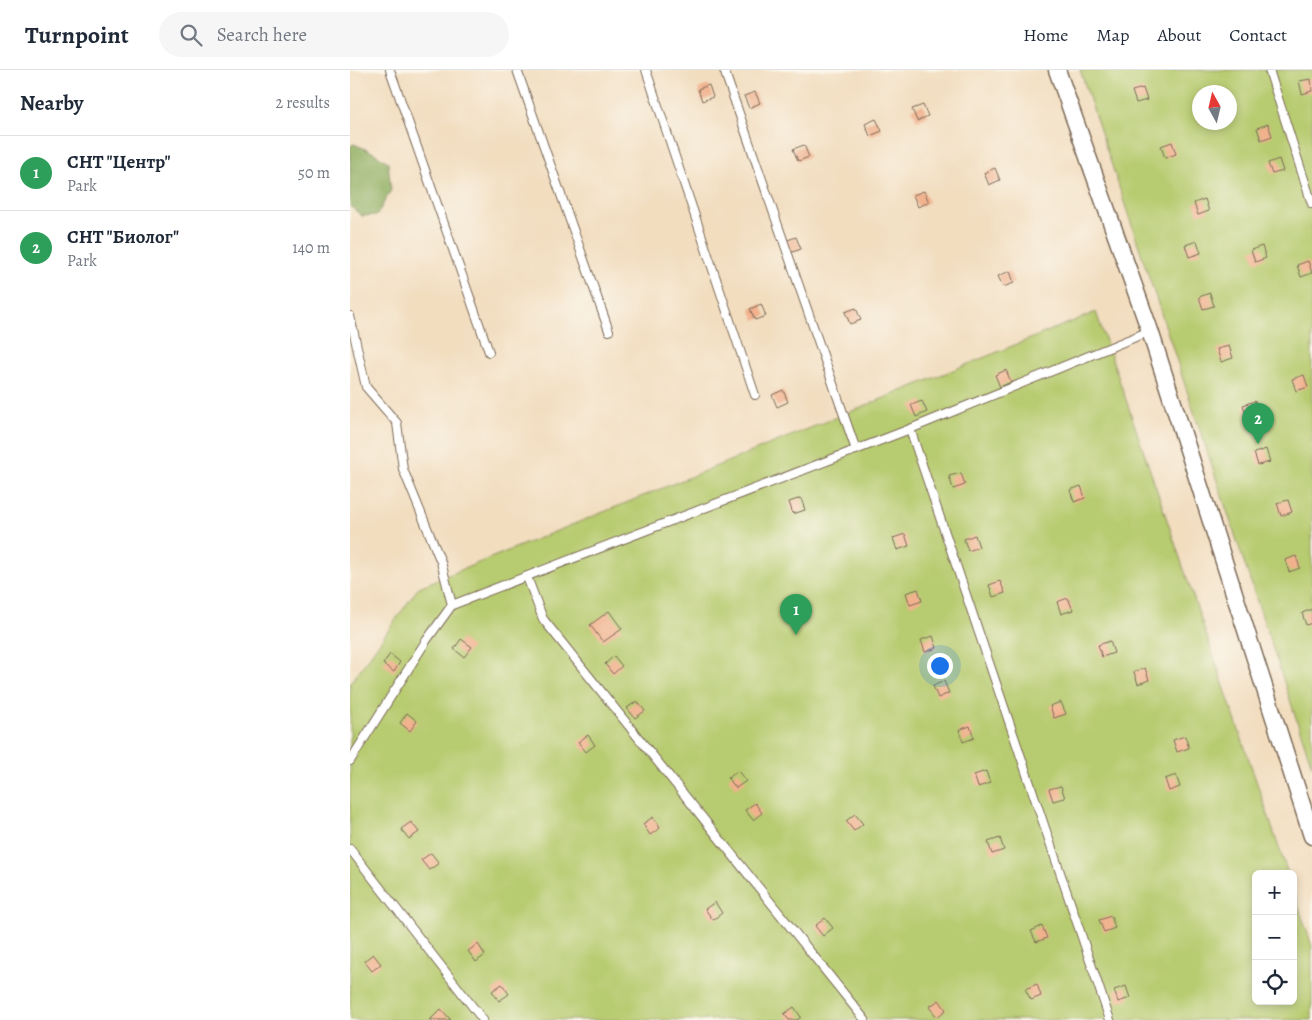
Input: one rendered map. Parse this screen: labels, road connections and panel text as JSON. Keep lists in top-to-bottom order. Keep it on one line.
{"north":"top","page":{"header":"Turnpoint","search":"Search here","nav":["Home","Map","About","Contact"],"heading":["Nearby","2 results"],"list":[{"mark":"1","name":"СНТ \"Центр\"","note":"Park","value":"50 m"},{"mark":"2","name":"СНТ \"Биолог\"","note":"Park","value":"140 m"}],"pins":["2","1"],"map_buttons":["+","−"]}}
